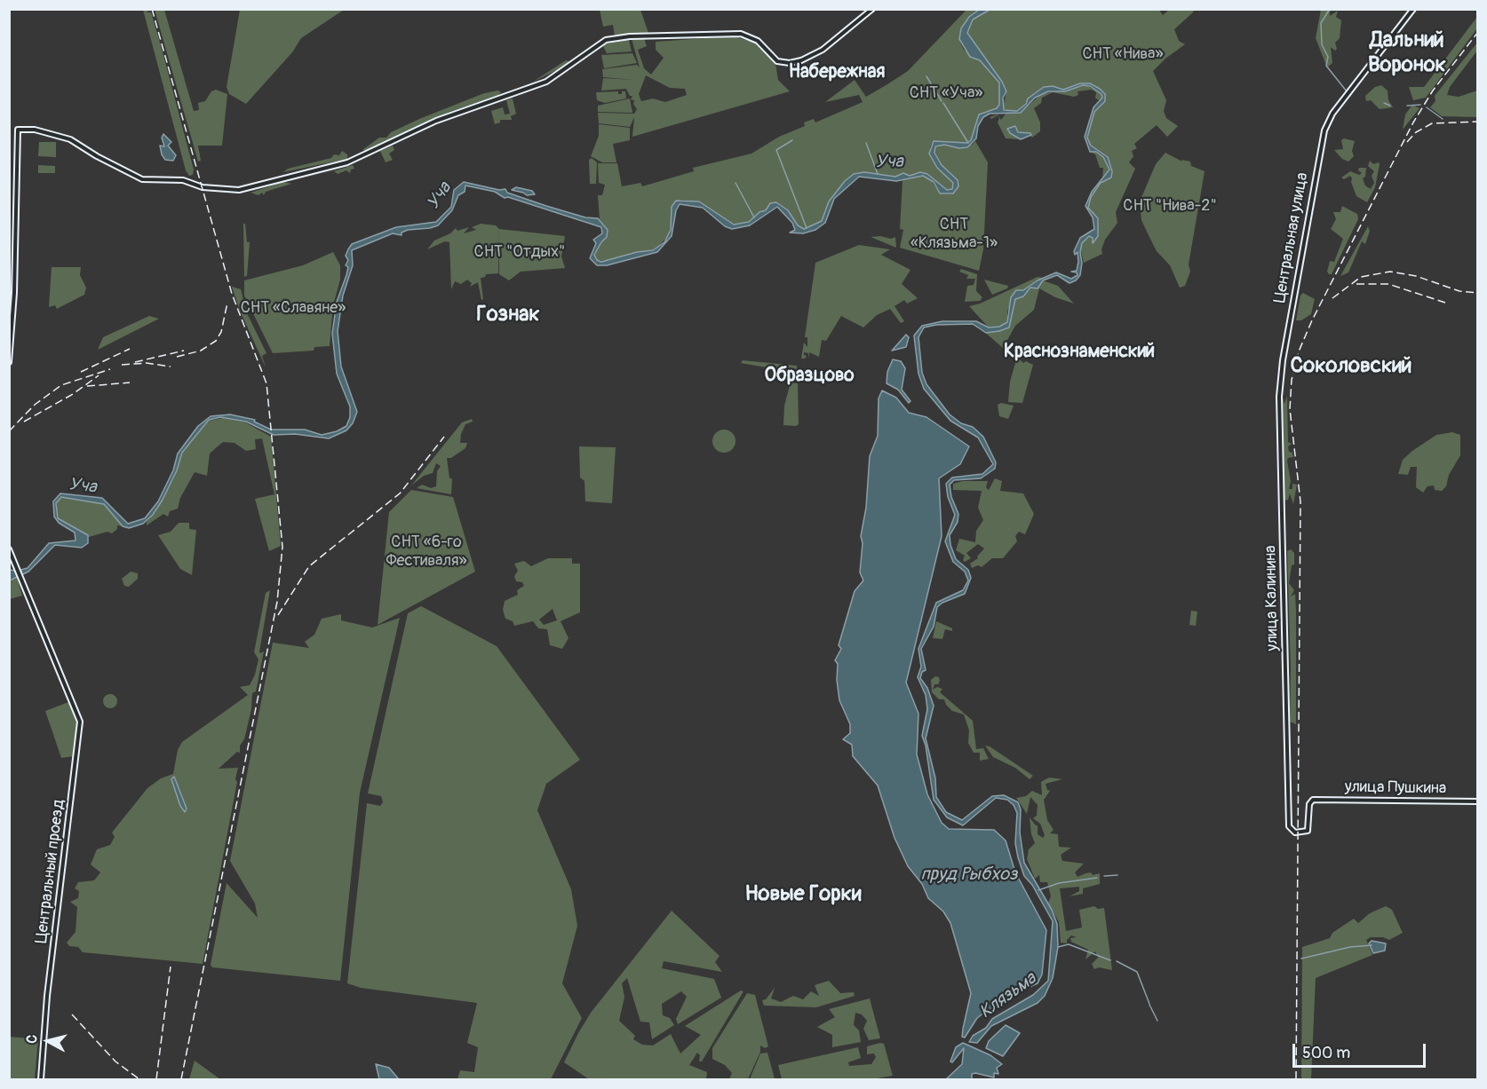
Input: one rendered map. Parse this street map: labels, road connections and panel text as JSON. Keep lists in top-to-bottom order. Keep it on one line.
{"streets":{"main road":["Центральная улица","улица Калинина","улица Пушкина","Центральный проезд"]},"crossings":[["Центральная улица","улица Калинина"],["улица Калинина","улица Пушкина"]],"districts":["Дальний Воронок","Набережная","Гознак","Краснознаменский","Соколовский","Образцово","Новые Горки"],"water":["Уча","пруд Рыбхоз","Клязьма"],"parks":["СНТ «Нива»","СНТ «Уча»","СНТ \"Нива-2\"","СНТ «Клязьма-1»","СНТ \"Отдых\"","СНТ «Славяне»","СНТ «6-го Фестиваля»"],"scale_bar":"500 m","north":"left"}
